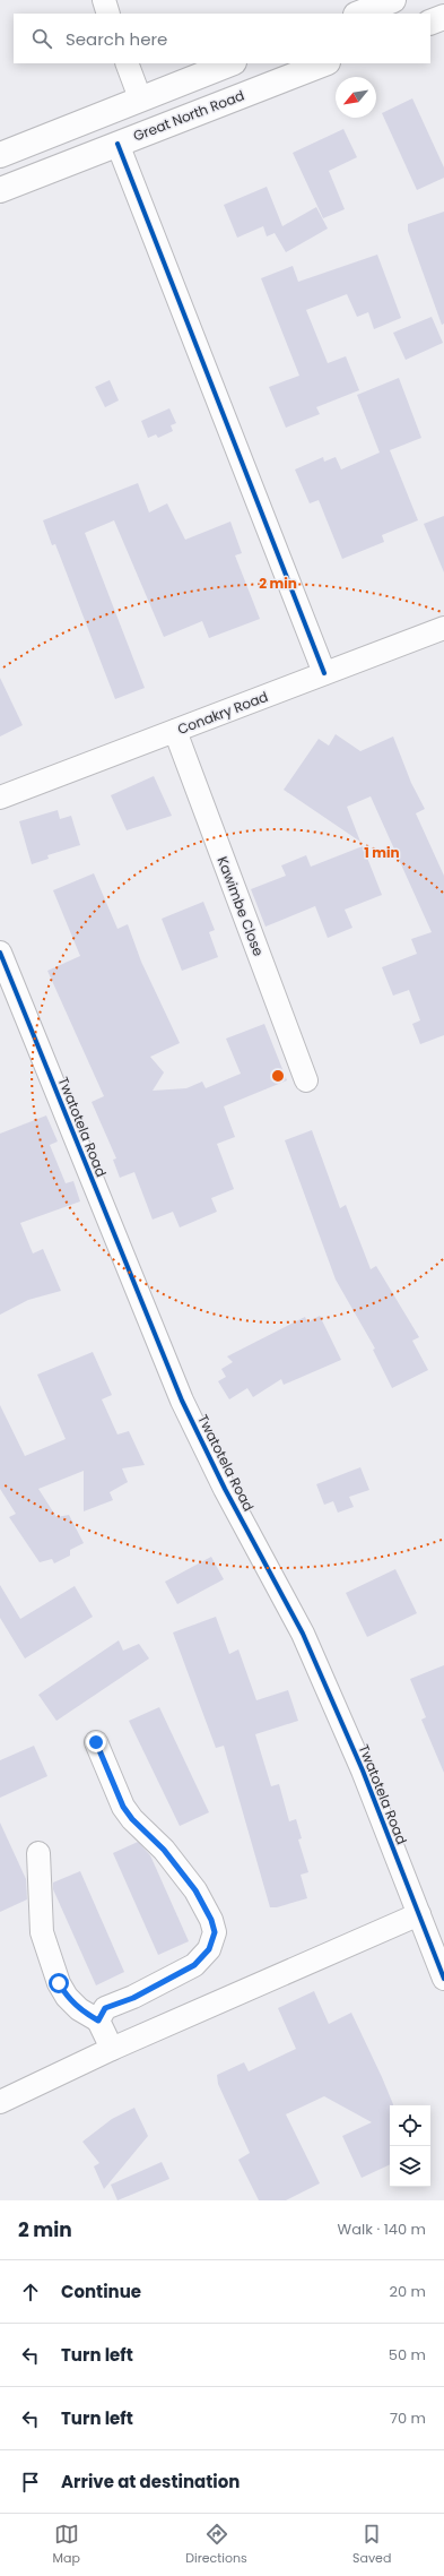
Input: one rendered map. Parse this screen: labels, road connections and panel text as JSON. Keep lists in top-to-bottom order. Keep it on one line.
{"streets":{"main road":["Great North Road"],"street":["Conakry Road","Kawimbe Close","Twatotela Road"]},"crossings":[["Conakry Road","Kawimbe Close"]],"north":"bottom left","page":{"search":"Search here","heading":["2 min","Walk · 140 m"],"list":[["Continue","20 m"],["Turn left","50 m"],["Turn left","70 m"],"Arrive at destination"],"nav":["Map","Directions","Saved"]},"rings":["2 min","1 min"]}
